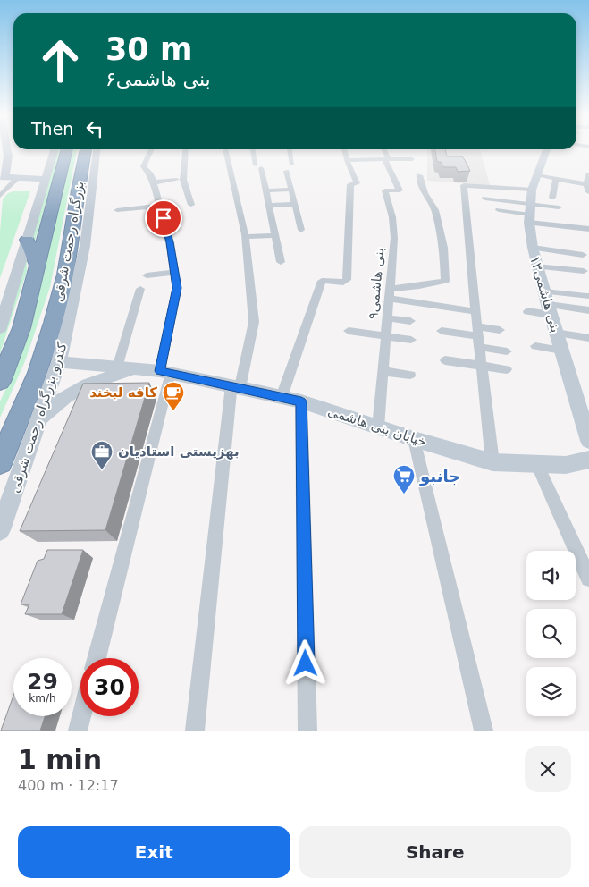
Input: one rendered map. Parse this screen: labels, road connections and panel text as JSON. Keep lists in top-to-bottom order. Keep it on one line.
{"streets":{"highway":["بزرگراه رحمت شرقی"],"main road":["بنی هاشمی۱۳","کندرو بزرگراه رحمت شرقی","خیابان بنی هاشمی"],"street":["بنی هاشمی۹"]},"crossings":[["بزرگراه رحمت شرقی","کندرو بزرگراه رحمت شرقی"],["بنی هاشمی۹","خیابان بنی هاشمی"],["کندرو بزرگراه رحمت شرقی","خیابان بنی هاشمی"]],"places":{"cafe":["کافه لبخند"],"office":["بهزیستی استادیان"],"supermarket":["جانبو"]},"page":{"turn":["30 m","۶بنی هاشمی"],"then":"Then","speed":"29 km/h","limit":"30","heading":["1 min","400 m · 12:17"],"buttons":["Exit","Share"]}}
